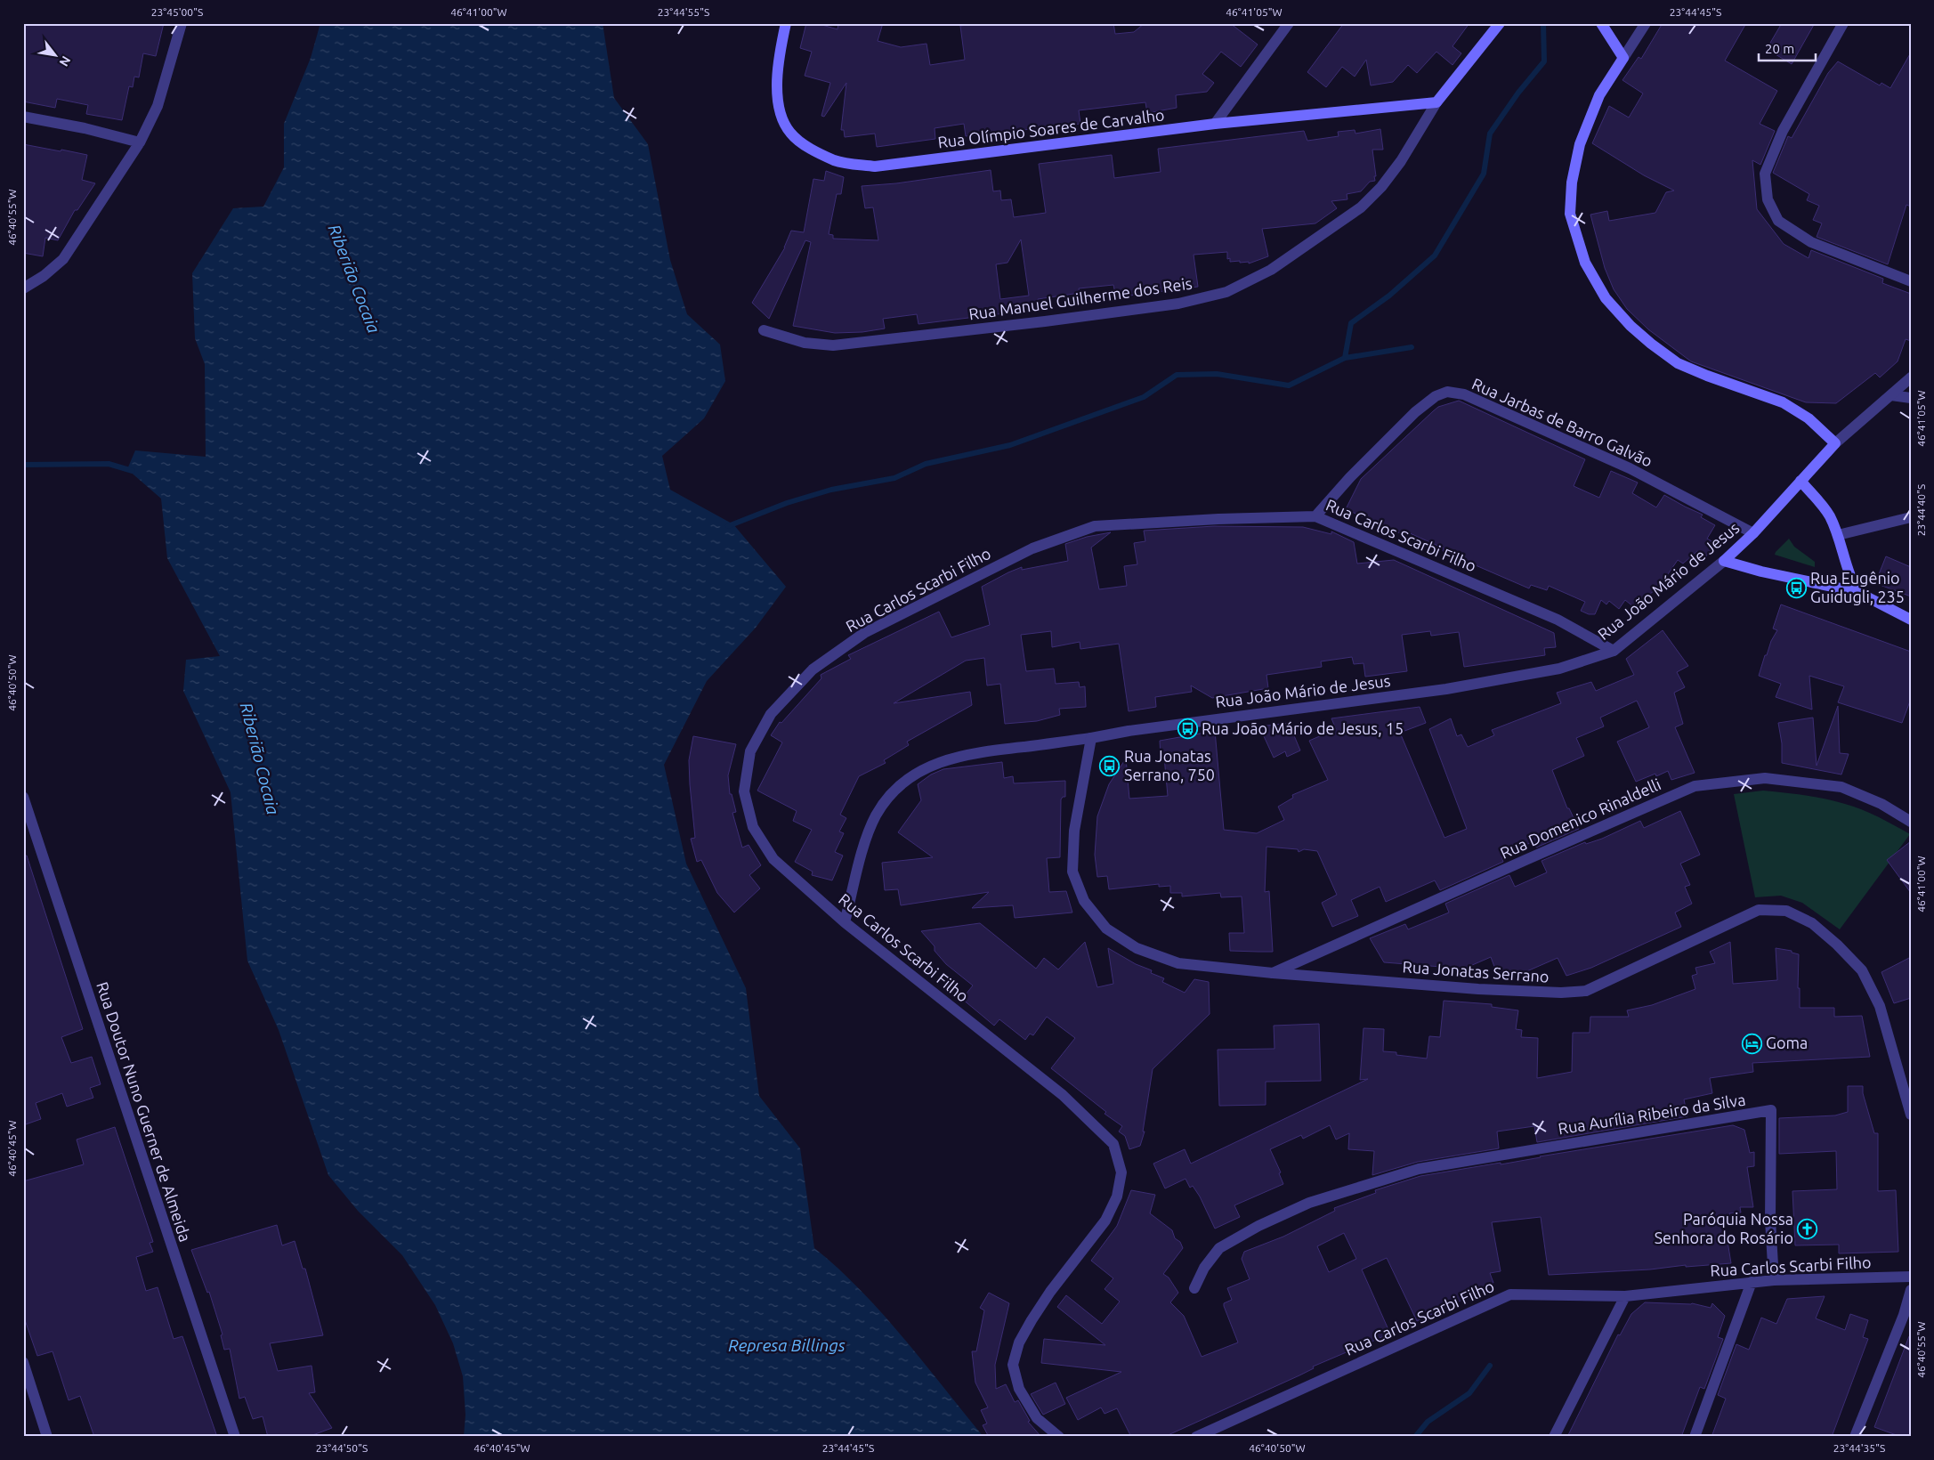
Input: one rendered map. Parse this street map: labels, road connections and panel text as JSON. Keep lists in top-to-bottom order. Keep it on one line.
{"streets":{"main road":["Rua Olímpio Soares de Carvalho","Rua Manuel Guilherme dos Reis","Rua João Mário de Jesus"],"street":["Rua Jarbas de Barro Galvão","Rua Carlos Scarbi Filho","Rua Domenico Rinaldelli","Rua Jonatas Serrano","Rua Doutor Nuno Guerner de Almeida","Rua Aurília Ribeiro da Silva"]},"crossings":[["Rua Olímpio Soares de Carvalho","Rua Manuel Guilherme dos Reis"],["Rua Jarbas de Barro Galvão","Rua Carlos Scarbi Filho"],["Rua Jarbas de Barro Galvão","Rua João Mário de Jesus"],["Rua Carlos Scarbi Filho","Rua João Mário de Jesus"],["Rua Carlos Scarbi Filho","Rua Aurília Ribeiro da Silva"],["Rua João Mário de Jesus","Rua Jonatas Serrano"],["Rua Domenico Rinaldelli","Rua Jonatas Serrano"]],"water":["Riberião Cocaia","Represa Billings"],"places":{"bus stop":["Rua Eugênio Guidugli, 235","Rua João Mário de Jesus, 15","Rua Jonatas Serrano, 750"],"hotel":["Goma"],"church":["Paróquia Nossa Senhora do Rosário"]},"scale_bar":"20 m","north":"bottom right","coordinates":["23°45'00\"S","46°41'00\"W","23°44'55\"S","46°41'05\"W","23°44'45\"S","46°40'55\"W","23°44'40\"S","46°40'50\"W","46°40'45\"W","23°44'50\"S","23°44'35\"S"]}
